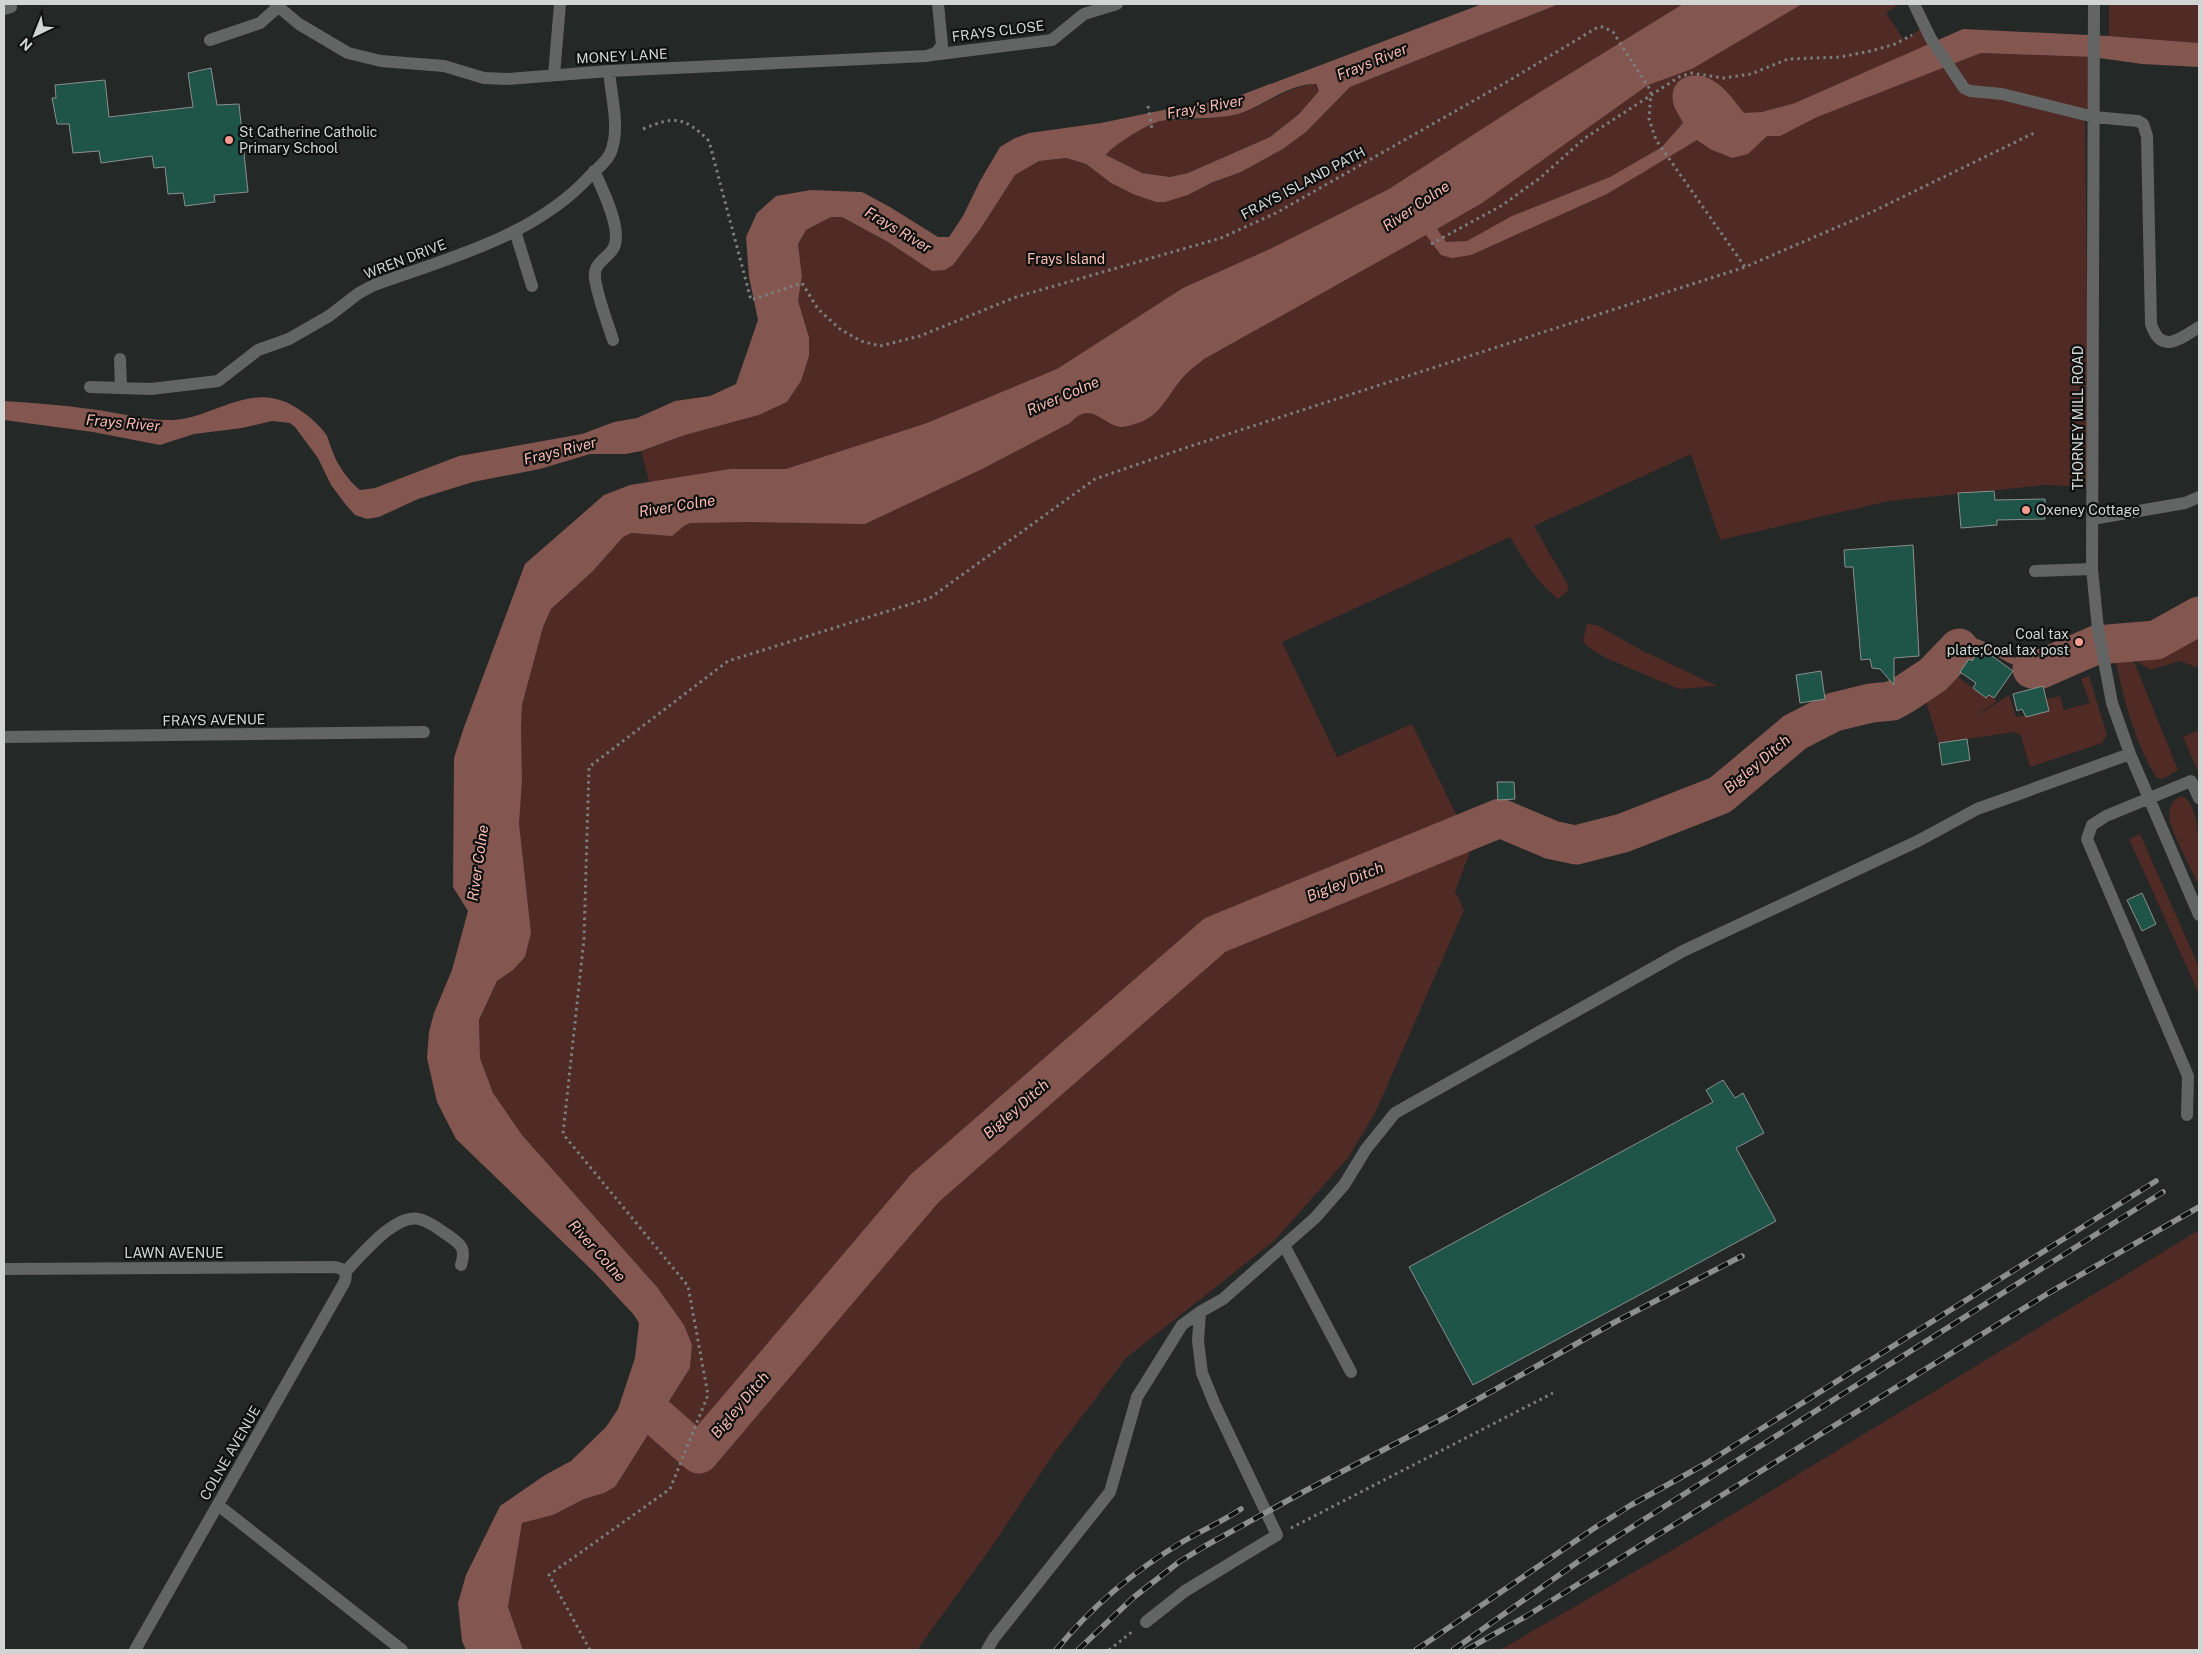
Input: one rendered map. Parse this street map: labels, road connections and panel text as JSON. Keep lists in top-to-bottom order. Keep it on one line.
{"streets":{"street":["FRAYS CLOSE","MONEY LANE","WREN DRIVE","THORNEY MILL ROAD","FRAYS AVENUE","LAWN AVENUE","COLNE AVENUE"],"path":["FRAYS ISLAND PATH"]},"crossings":[["FRAYS CLOSE","MONEY LANE"],["MONEY LANE","WREN DRIVE"],["LAWN AVENUE","COLNE AVENUE"]],"water":["Frays River","Fray's River","River Colne","Bigley Ditch"],"parks":["Frays Island"],"places":["St Catherine Catholic Primary School","Oxeney Cottage","Coal tax plate;Coal tax post"],"north":"bottom left"}
